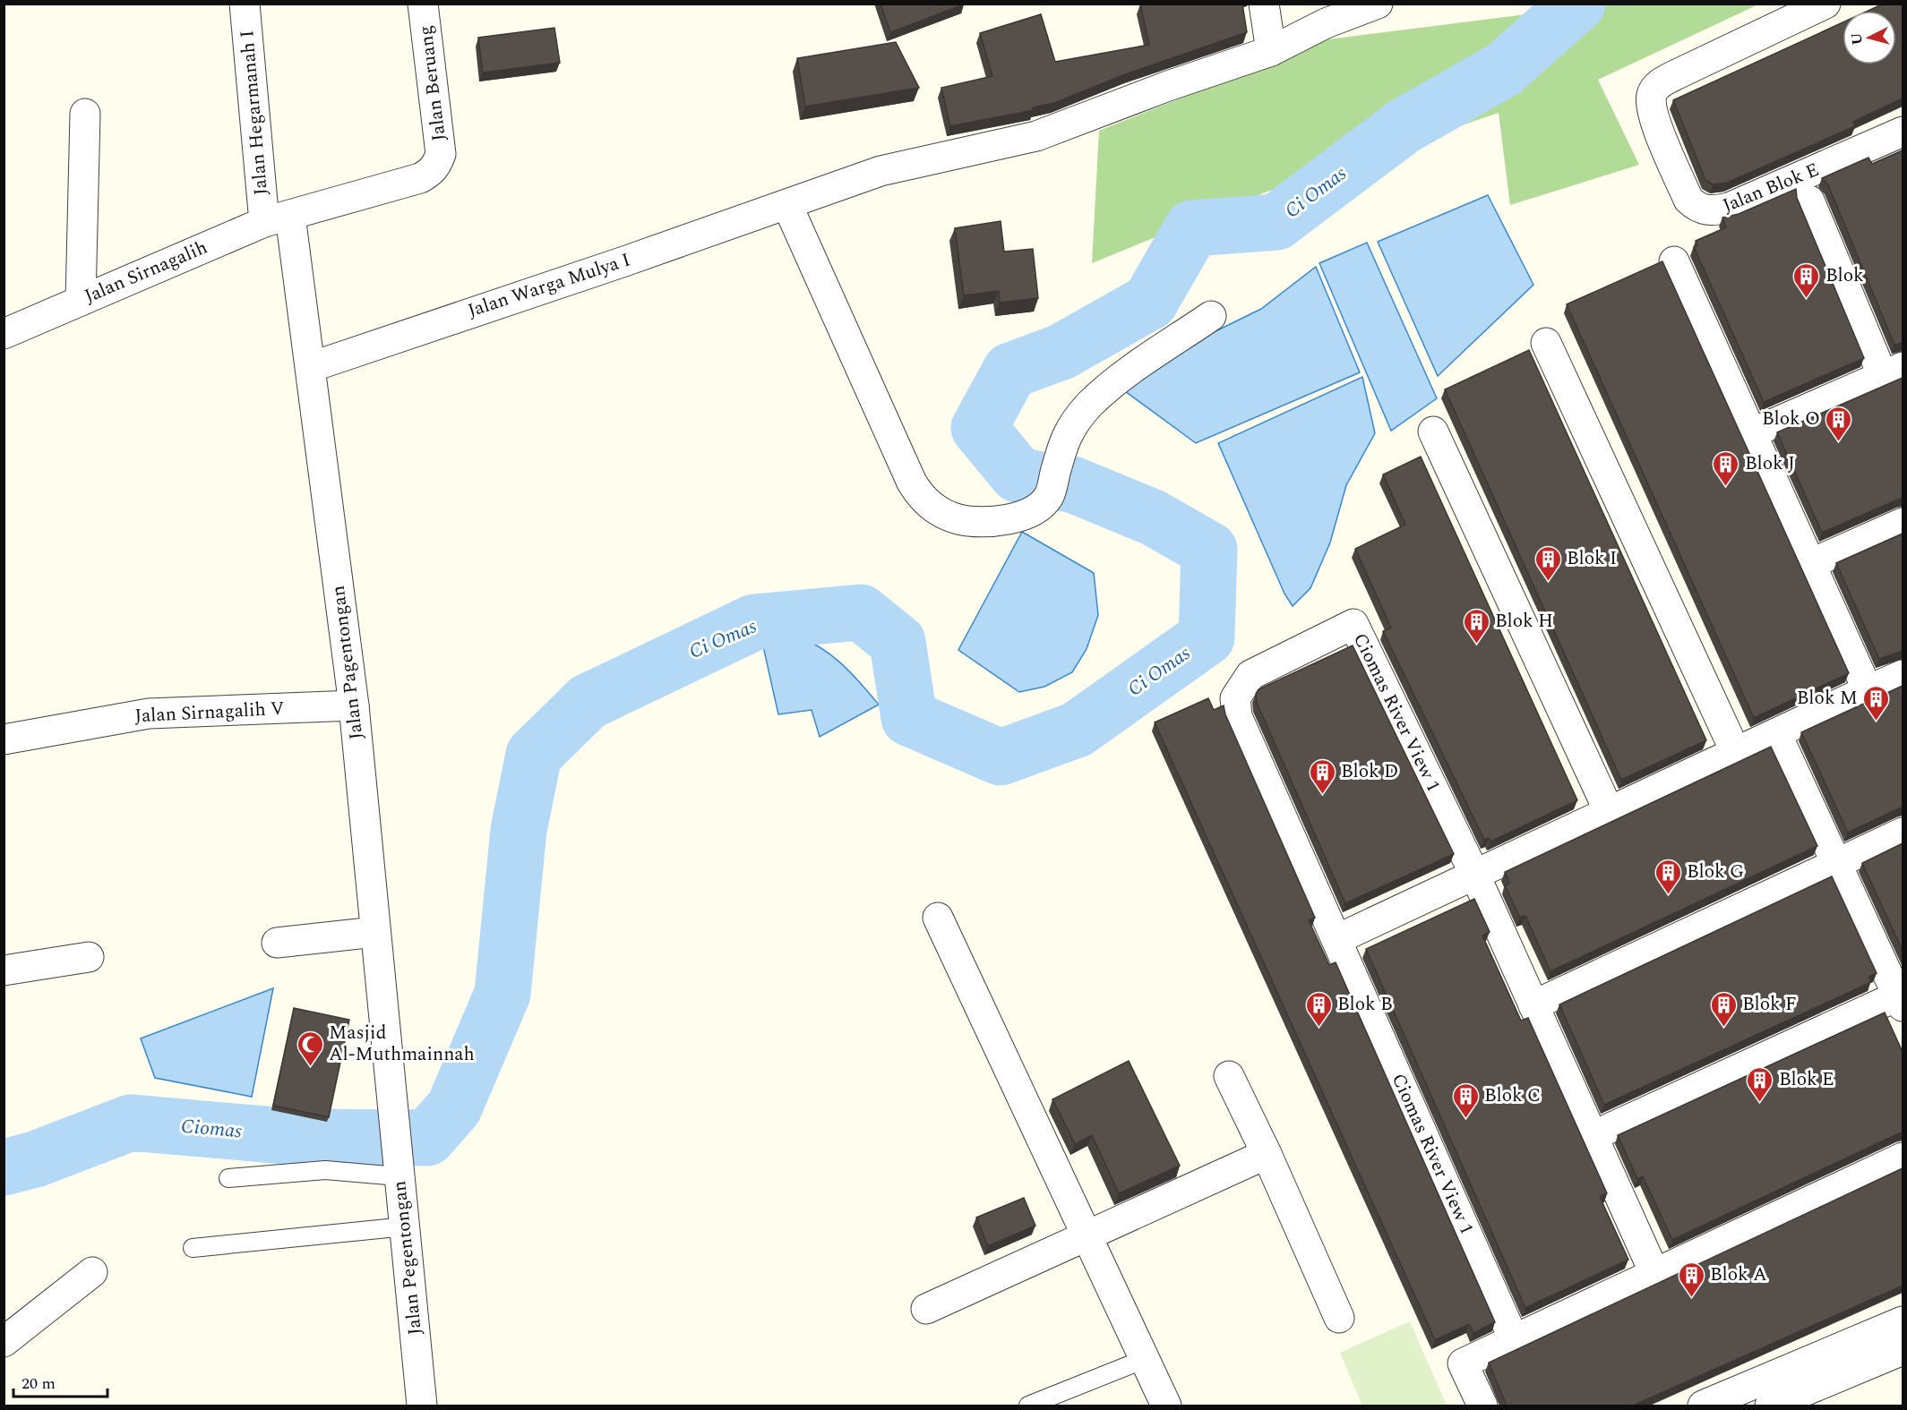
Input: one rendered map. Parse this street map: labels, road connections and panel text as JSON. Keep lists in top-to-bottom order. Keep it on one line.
{"streets":{"street":["Jalan Beruang","Jalan Hegarmanah I","Jalan Blok E","Jalan Sirnagalih","Jalan Warga Mulya I","Jalan Pagentongan","Jalan Sirnagalih V","Ciomas River View 1","Jalan Pegentongan"]},"crossings":[["Jalan Beruang","Jalan Hegarmanah I"],["Jalan Beruang","Jalan Sirnagalih"],["Jalan Beruang","Jalan Pagentongan"],["Jalan Hegarmanah I","Jalan Sirnagalih"],["Jalan Hegarmanah I","Jalan Pagentongan"],["Jalan Sirnagalih","Jalan Pagentongan"],["Jalan Warga Mulya I","Jalan Pagentongan"],["Jalan Pagentongan","Jalan Sirnagalih V"],["Jalan Pagentongan","Jalan Pegentongan"]],"water":["Ci Omas","Ciomas"],"places":{"building":["Blok","Blok O","Blok J","Blok I","Blok H","Blok M","Blok D","Blok G","Blok B","Blok F","Blok E","Blok C","Blok A"],"mosque":["Masjid Al-Muthmainnah"]},"scale_bar":"20 m","north":"left"}
